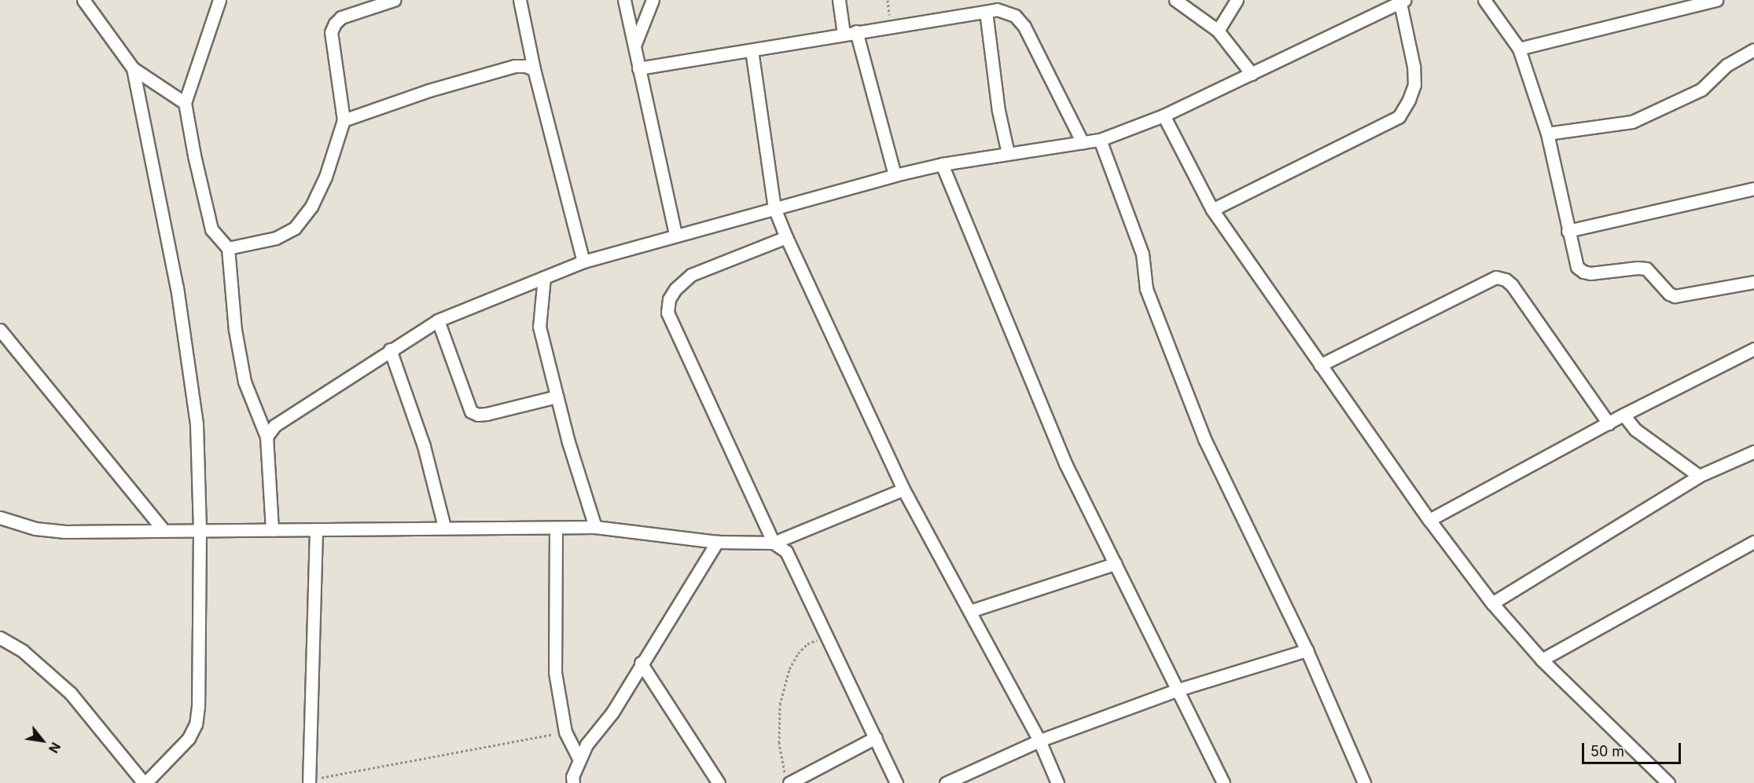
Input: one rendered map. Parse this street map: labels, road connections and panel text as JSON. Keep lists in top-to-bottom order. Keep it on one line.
{"scale_bar":"50 m","north":"bottom right"}
